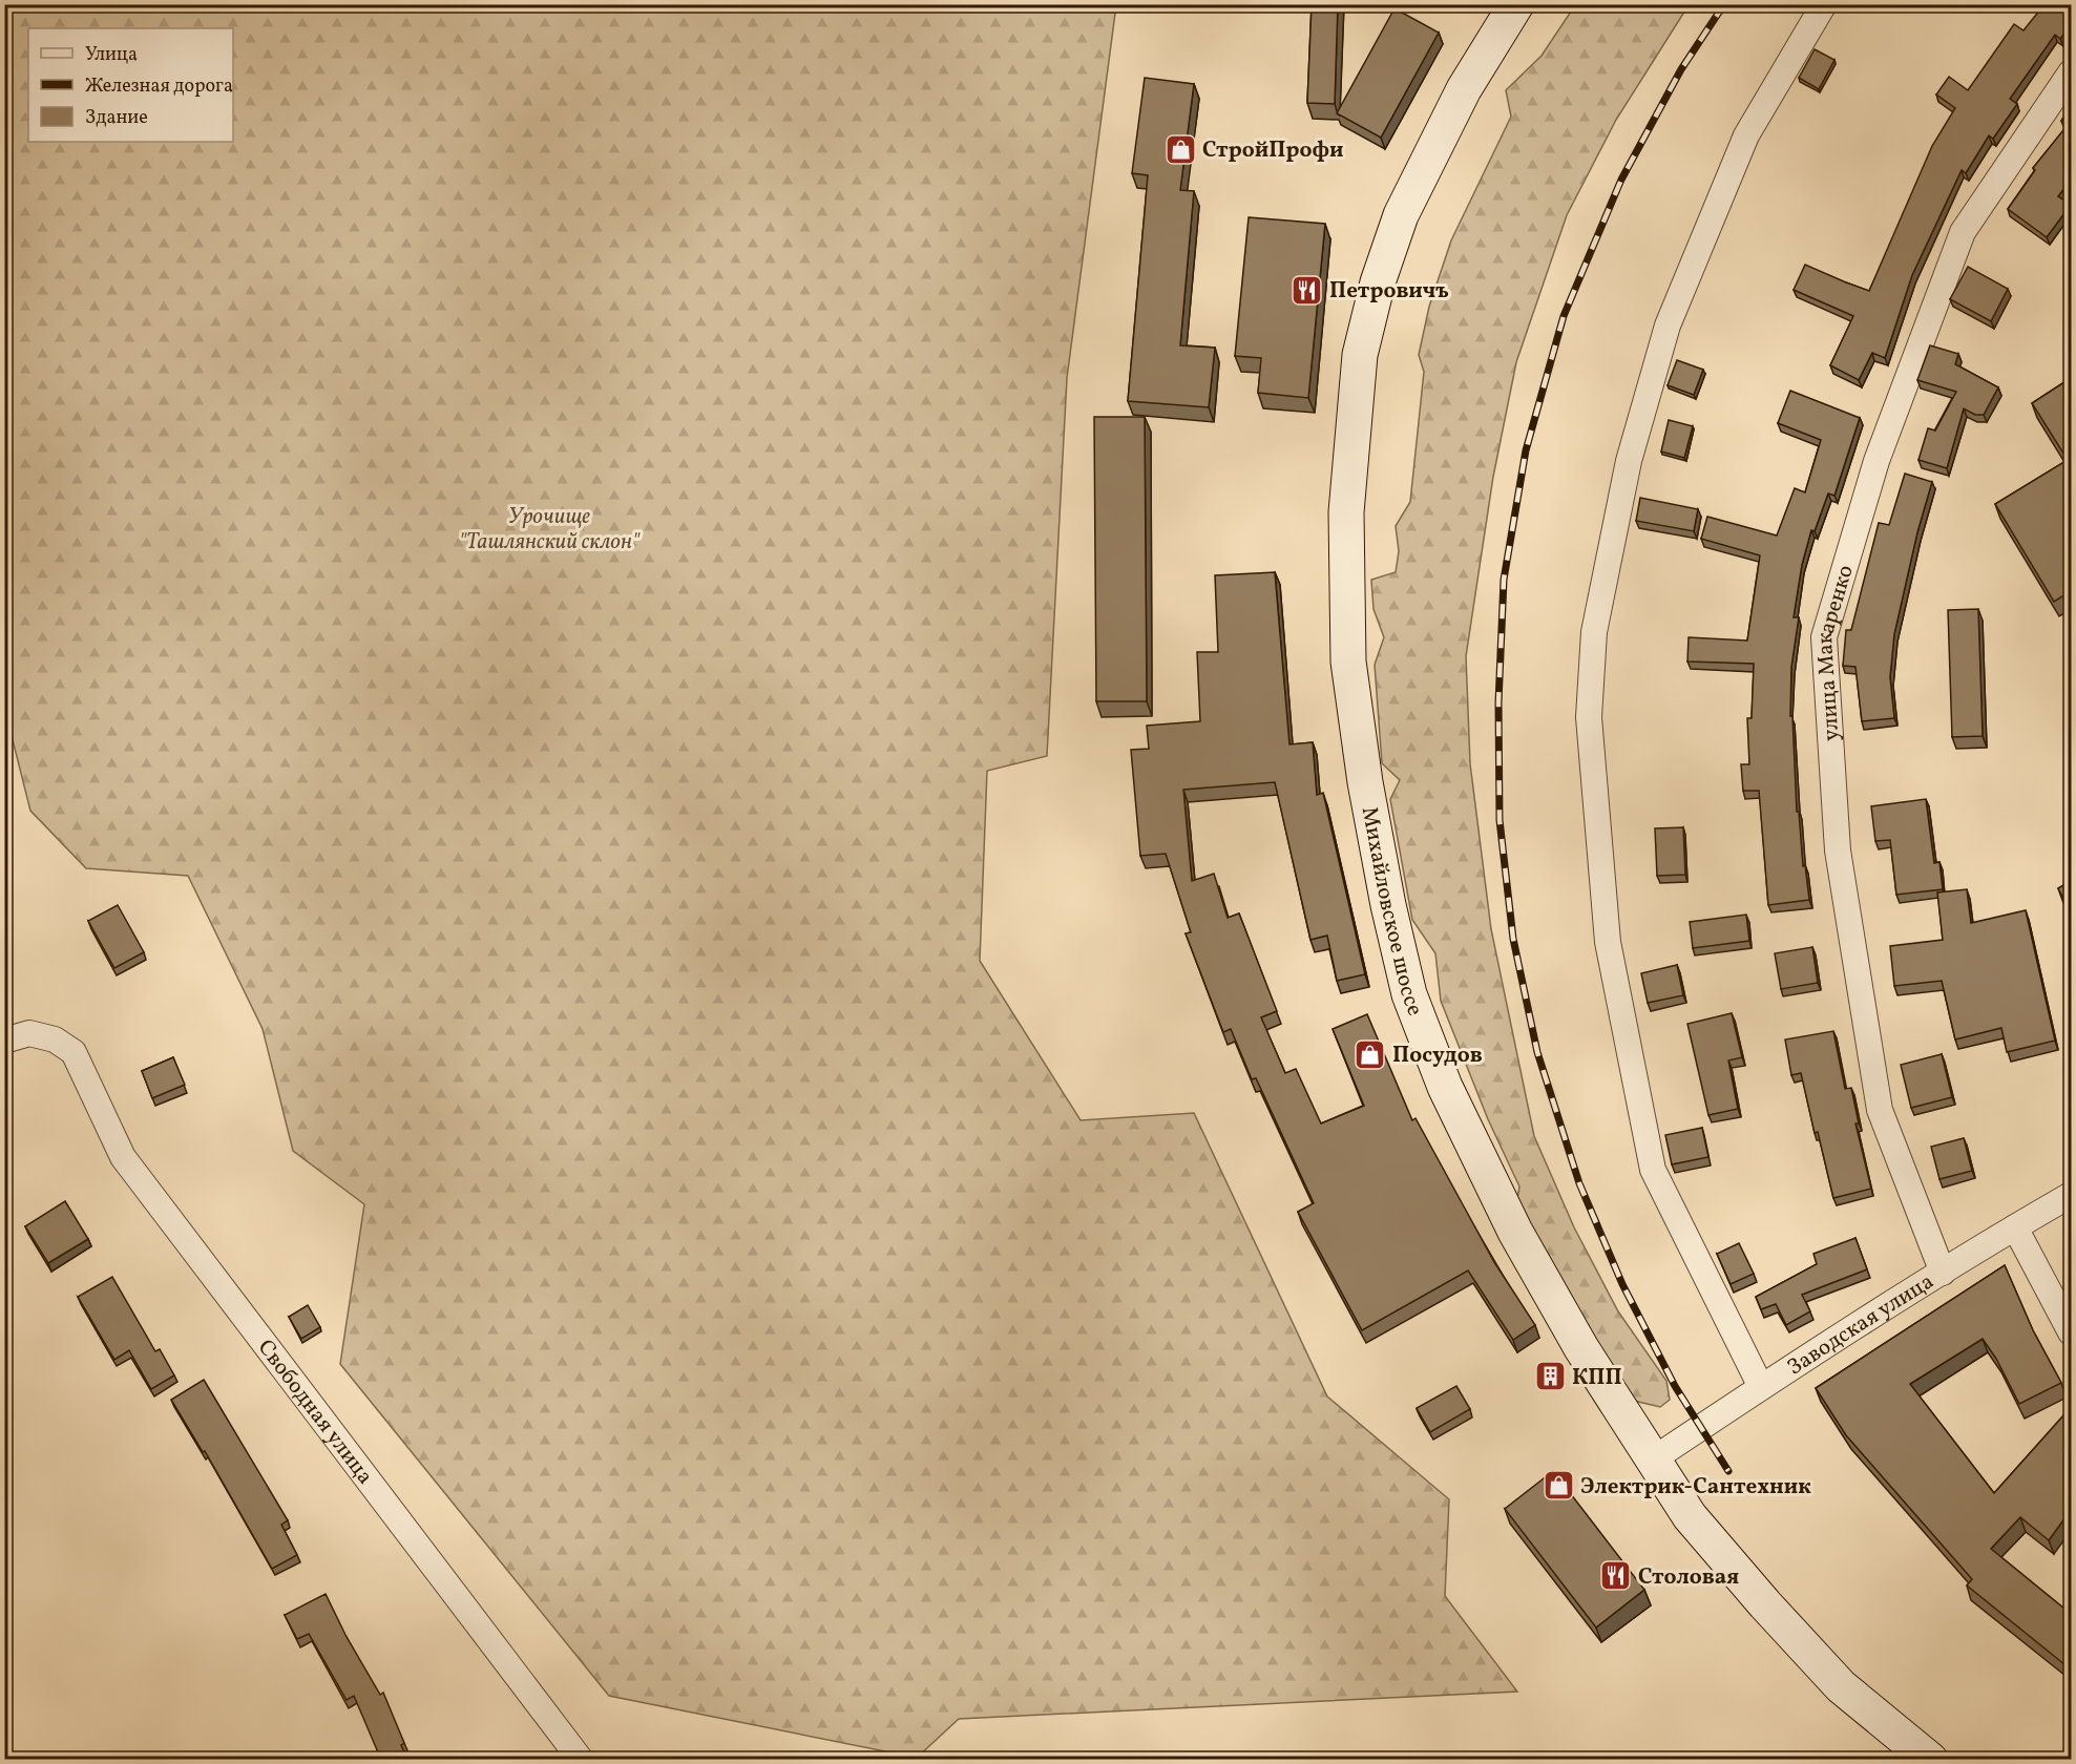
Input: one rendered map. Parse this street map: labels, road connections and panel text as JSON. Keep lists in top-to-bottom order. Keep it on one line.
{"streets":{"main road":["Михайловское шоссе"],"street":["улица Макаренко","Заводская улица","Свободная улица"]},"crossings":[["улица Макаренко","Заводская улица"],["Михайловское шоссе","Заводская улица"]],"parks":["Урочище \"Ташлянский склон\""],"places":{"shop":["СтройПрофи","Посудов","Электрик-Сантехник"],"restaurant":["Петровичъ","Столовая"],"building":["КПП"]},"legend":["Улица","Железная дорога","Здание"]}
